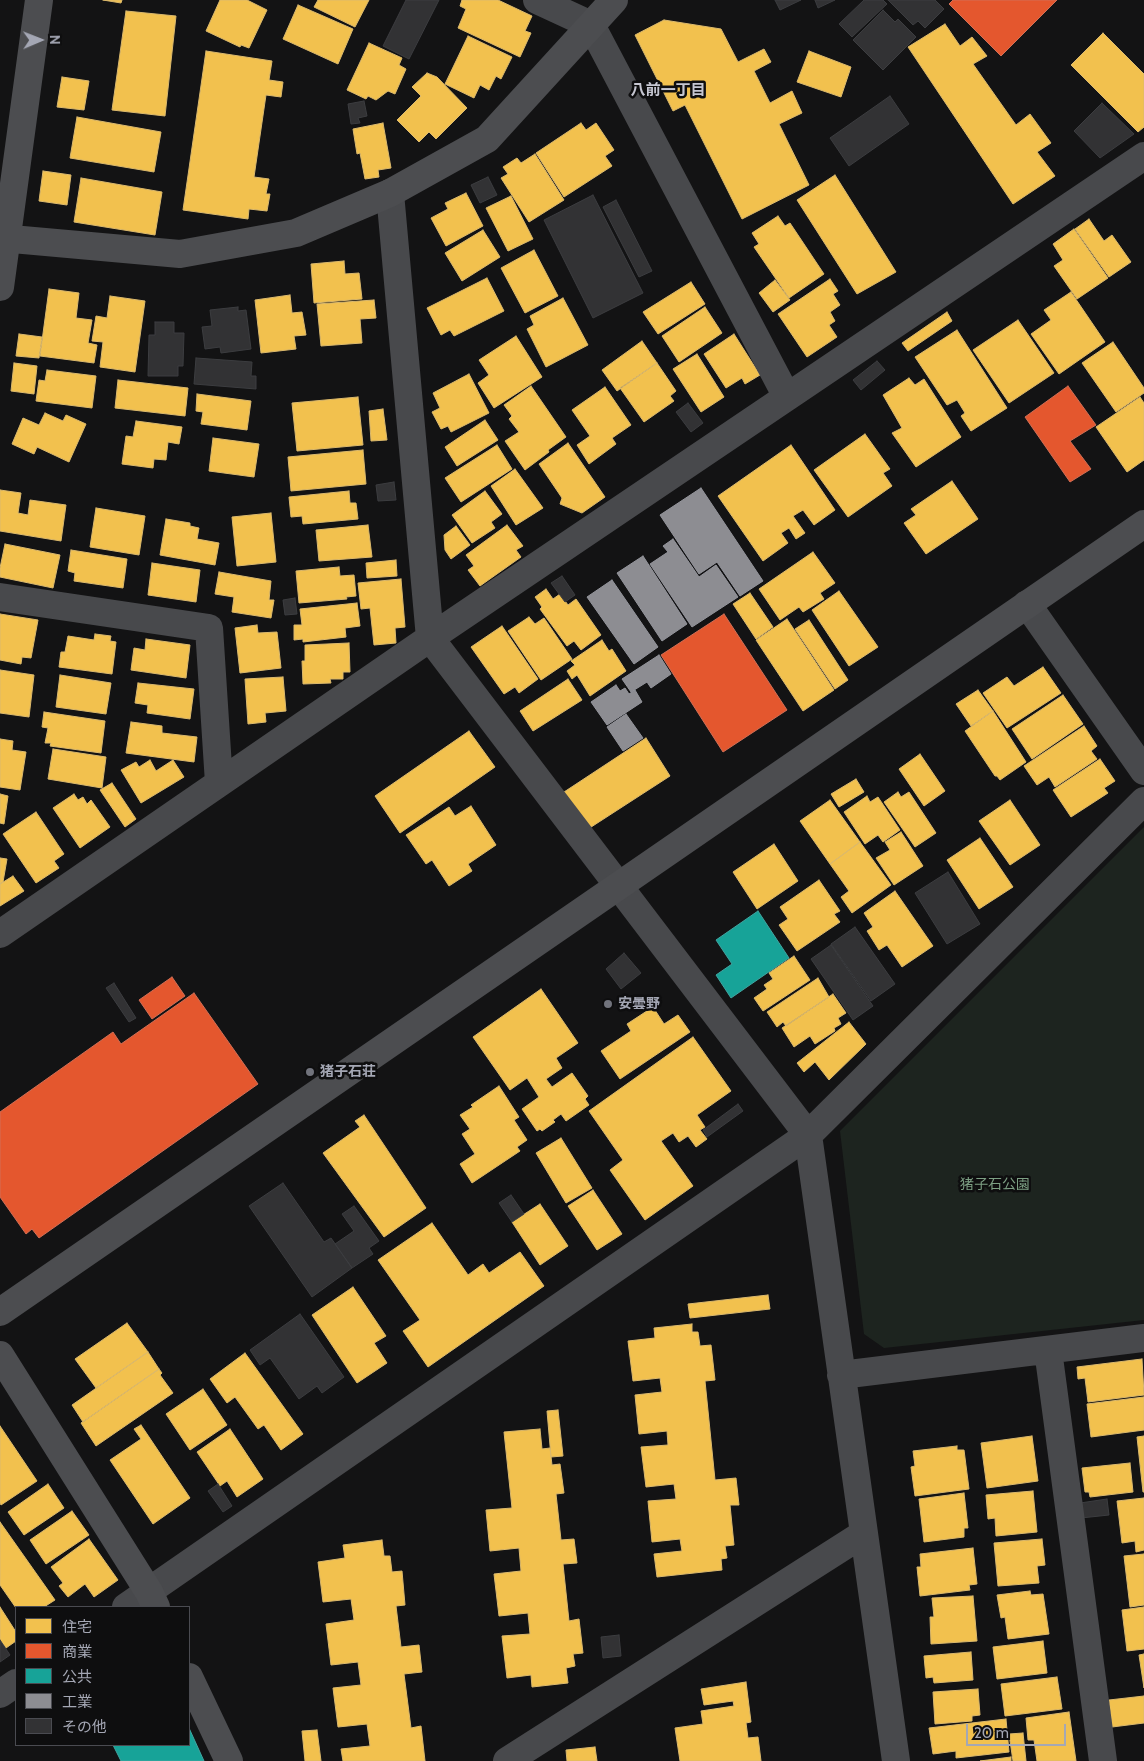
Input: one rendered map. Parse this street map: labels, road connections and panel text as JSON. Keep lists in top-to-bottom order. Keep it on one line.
{"districts":["八前一丁目"],"parks":["猪子石公園"],"places":["安曇野","猪子石荘"],"legend":["住宅","商業","公共","工業","その他"],"scale_bar":"20 m","north":"right"}
